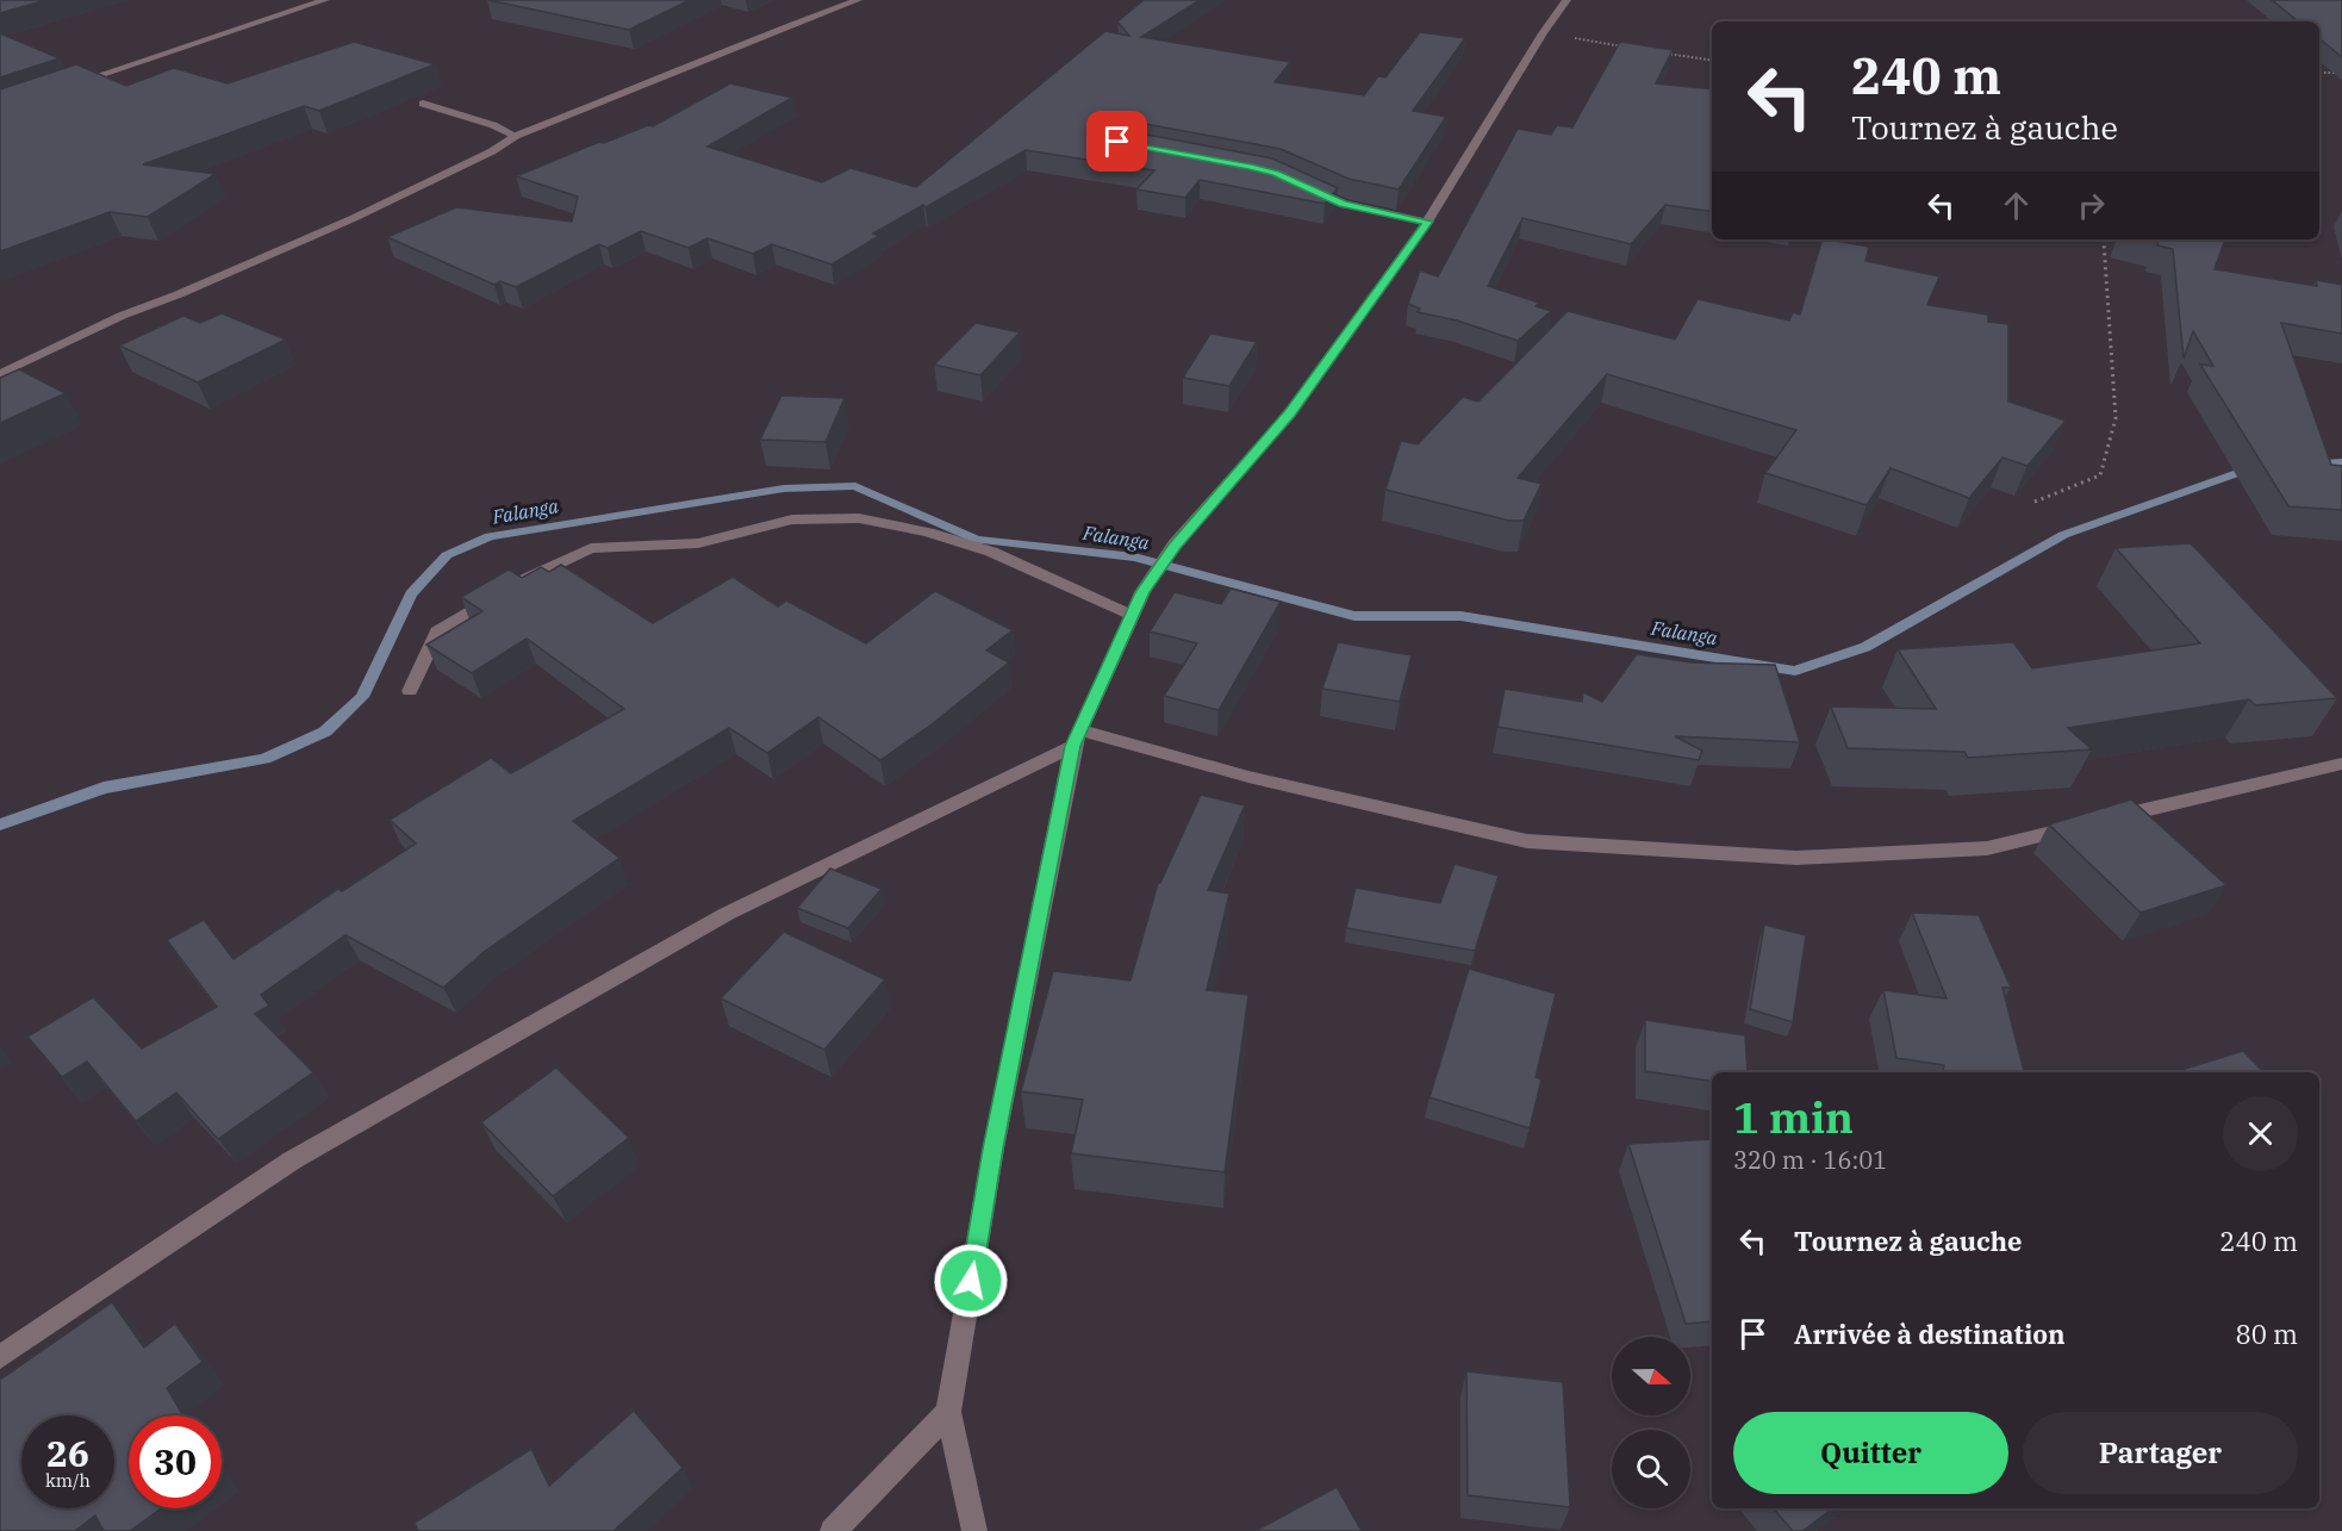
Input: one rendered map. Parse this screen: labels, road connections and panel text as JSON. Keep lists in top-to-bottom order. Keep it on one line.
{"water":["Falanga"],"north":"right","page":{"turn":["240 m","Tournez à gauche"],"heading":["1 min","320 m · 16:01"],"list":[{"name":"Tournez à gauche","value":"240 m"},{"name":"Arrivée à destination","value":"80 m"}],"buttons":["Quitter","Partager"],"speed":"26 km/h","limit":"30"}}
